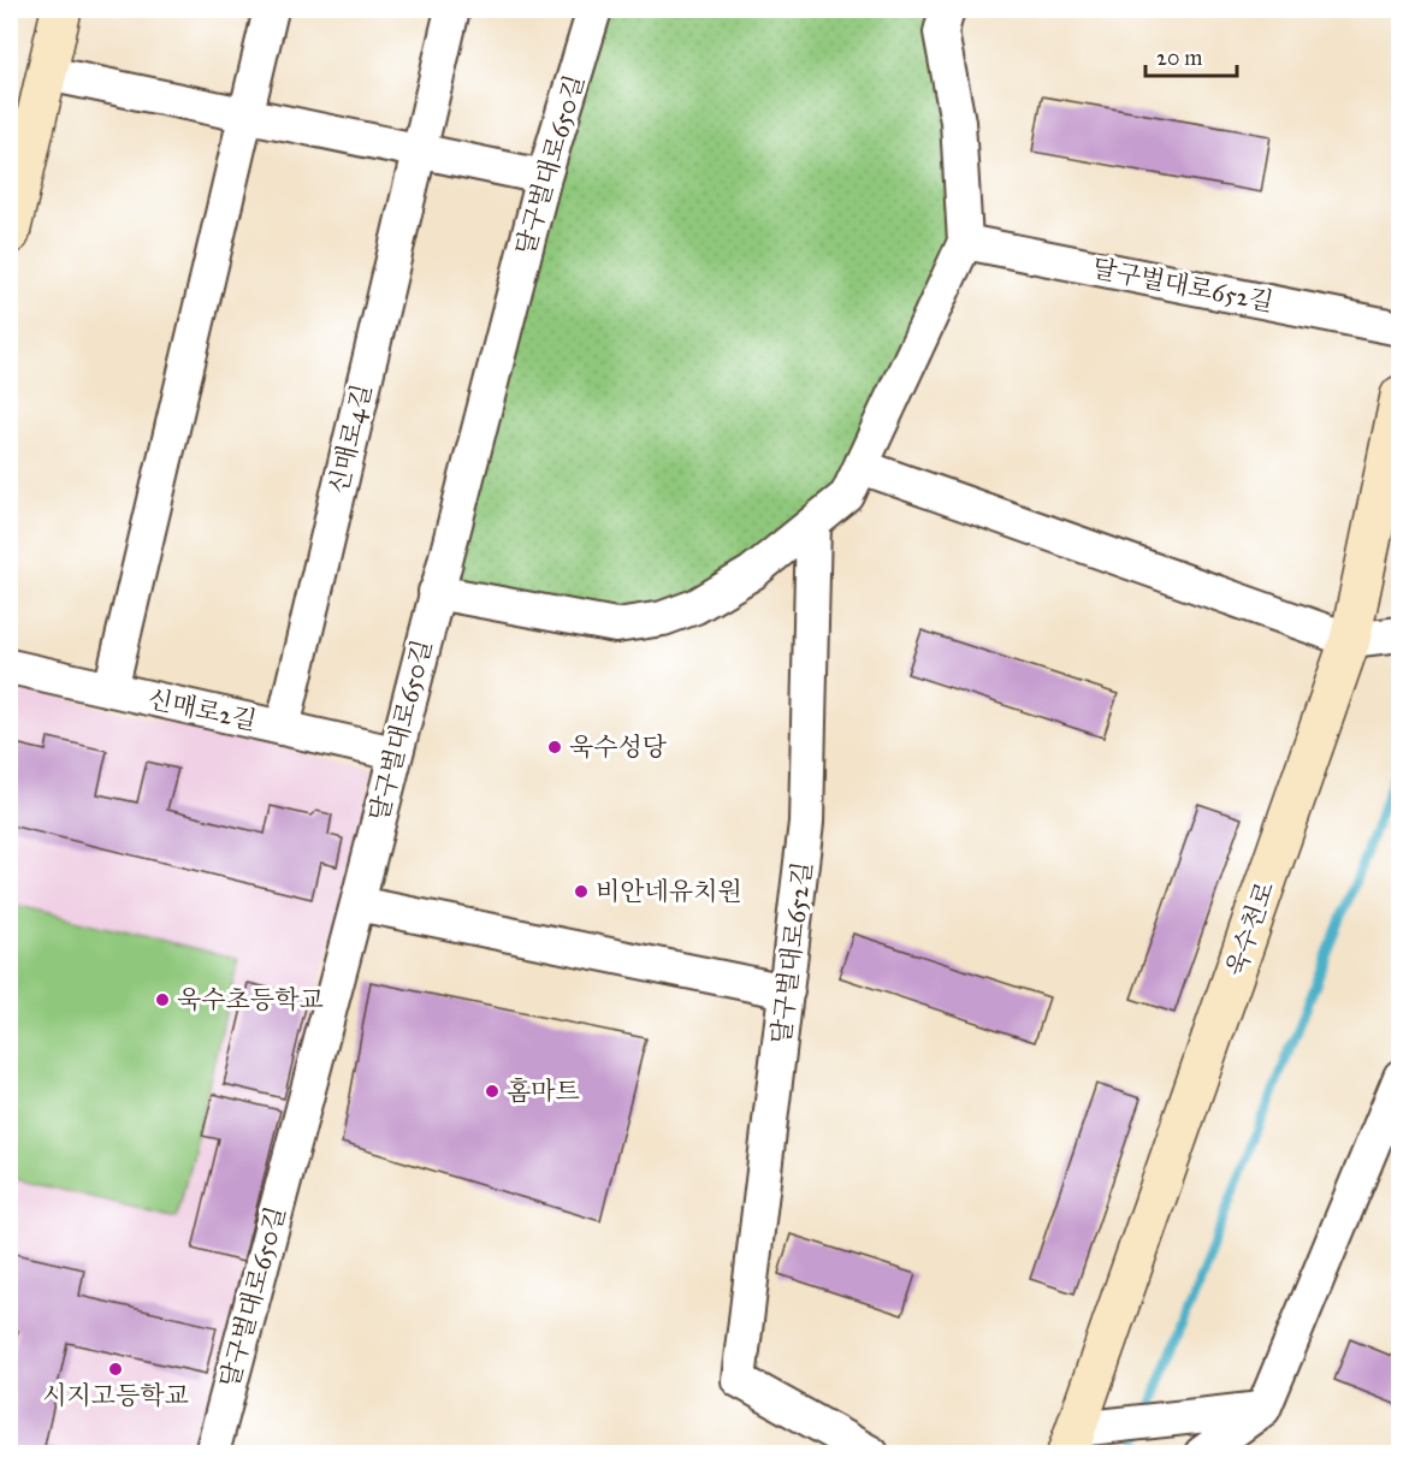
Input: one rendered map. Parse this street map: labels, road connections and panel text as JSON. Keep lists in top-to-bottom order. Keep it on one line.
{"streets":{"main road":["욱수천로"],"street":["달구벌대로650길","달구벌대로652길","신매로4길","신매로2길"]},"crossings":[["달구벌대로650길","신매로2길"],["신매로4길","신매로2길"]],"places":["욱수성당","비안네유치원","욱수초등학교","홈마트","시지고등학교"],"scale_bar":"20 m"}
